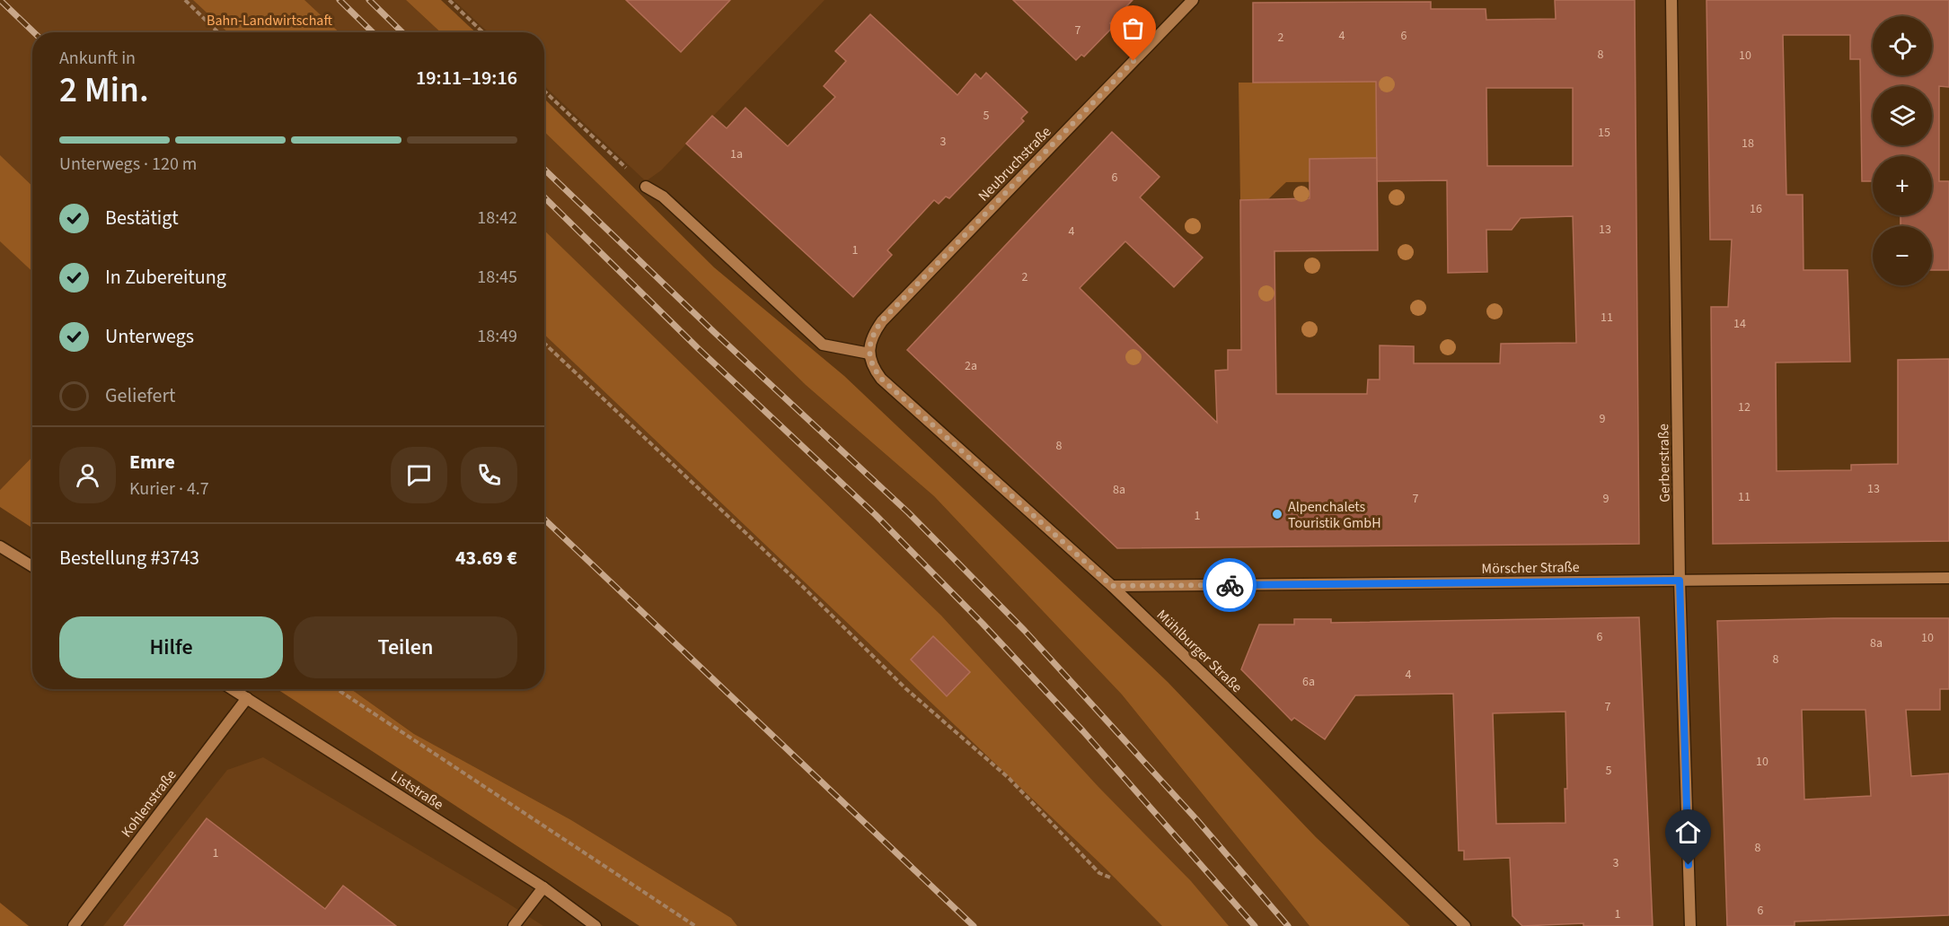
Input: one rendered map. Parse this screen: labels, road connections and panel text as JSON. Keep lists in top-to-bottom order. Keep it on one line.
{"streets":{"street":["Neubruchstraße","Gerberstraße","Mörscher Straße","Mühlburger Straße","Liststraße","Kohlenstraße"]},"crossings":[["Neubruchstraße","Mühlburger Straße"],["Gerberstraße","Mörscher Straße"],["Mörscher Straße","Mühlburger Straße"],["Liststraße","Kohlenstraße"]],"parks":["Bahn-Landwirtschaft"],"places":["Alpenchalets Touristik GmbH"],"house_numbers":["7","4","6","2","8","10","5","15","3","18","1a","6","16","13","4","1","2","11","14","2a","12","9","8","13","8a","11","7","9","1","6","10","8a","8","4","6a","7","10","5","8","1","3","6","1"],"page":{"map_buttons":["+","−"],"heading":["2 Min.","Ankunft in","19:11–19:16"],"panel":["Emre","Kurier · 4.7","Bestellung #3743","43.69 €"],"bar":"Unterwegs · 120 m","list":[["Bestätigt","18:42"],["In Zubereitung","18:45"],["Unterwegs","18:49"],"Geliefert"],"buttons":["Hilfe","Teilen"]}}
